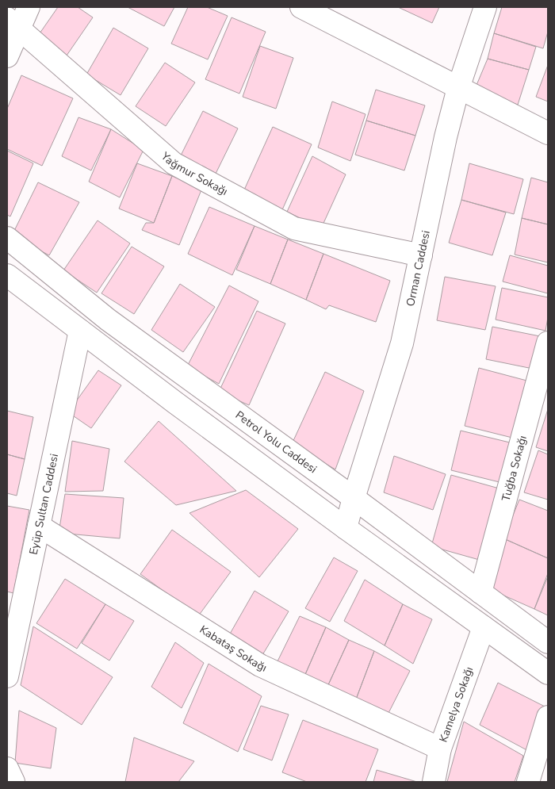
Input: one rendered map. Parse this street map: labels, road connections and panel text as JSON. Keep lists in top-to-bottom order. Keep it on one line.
{"streets":{"street":["Yağmur Sokağı","Orman Caddesi","Petrol Yolu Caddesi","Tuğba Sokağı","Eyüp Sultan Caddesi","Kabataş Sokağı","Kamelya Sokağı"]},"crossings":[["Yağmur Sokağı","Orman Caddesi"],["Orman Caddesi","Petrol Yolu Caddesi"],["Petrol Yolu Caddesi","Tuğba Sokağı"],["Eyüp Sultan Caddesi","Kabataş Sokağı"],["Kabataş Sokağı","Kamelya Sokağı"]]}
